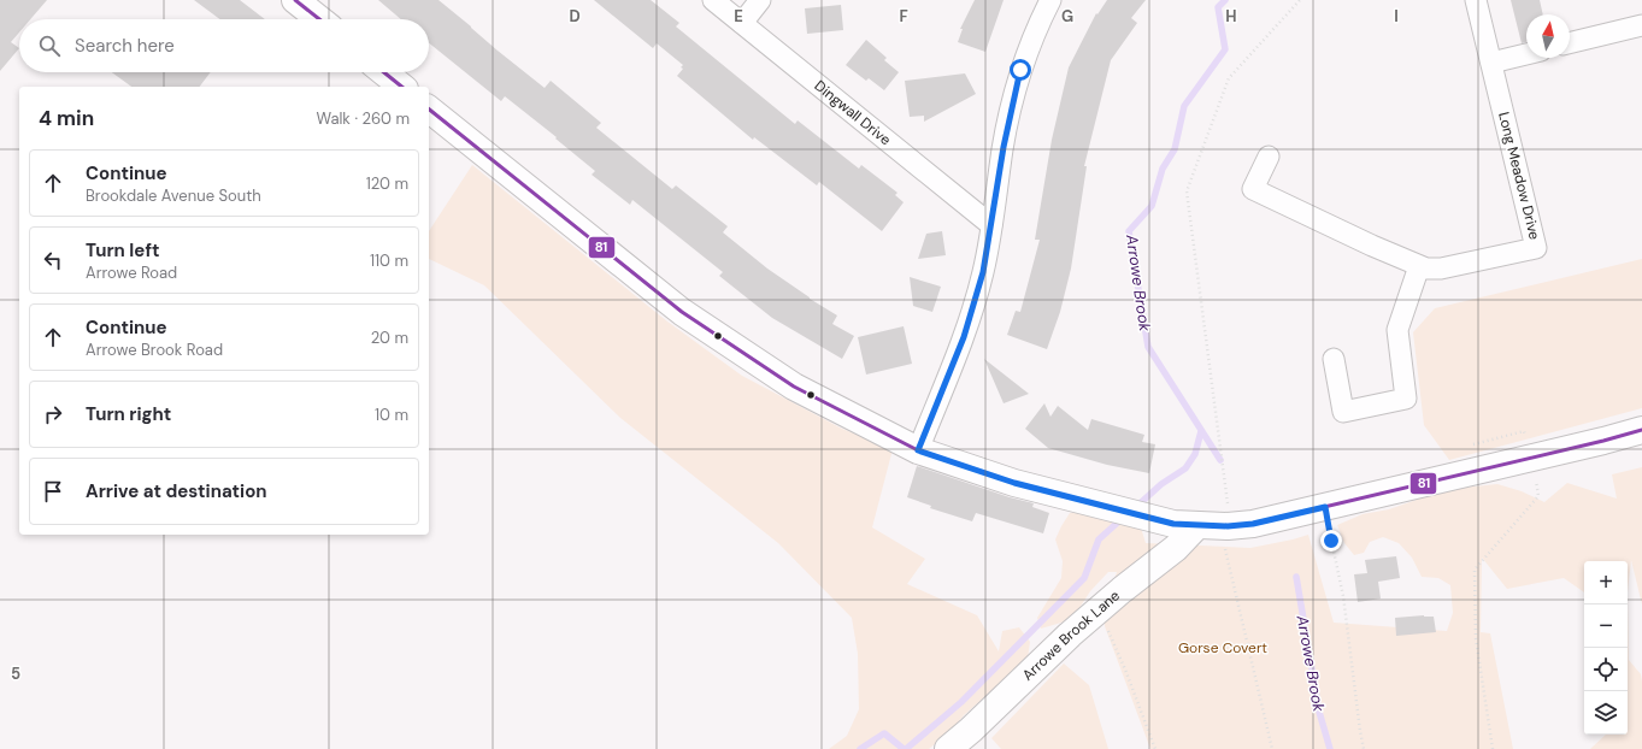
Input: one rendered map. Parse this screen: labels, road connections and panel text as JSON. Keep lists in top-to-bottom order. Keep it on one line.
{"streets":{"street":["Dingwall Drive","Long Meadow Drive","Arrowe Brook Lane"]},"water":["Arrowe Brook"],"parks":["Gorse Covert"],"lines":["transit line 81"],"north":"top","page":{"search":"Search here","heading":["4 min","Walk · 260 m"],"list":[["Continue","Brookdale Avenue South","120 m"],["Turn left","Arrowe Road","110 m"],["Continue","Arrowe Brook Road","20 m"],["Turn right","10 m"],"Arrive at destination"],"map_buttons":["+","−"]},"grid":{"columns":["D","E","F","G","H","I"],"rows":["5"]}}
